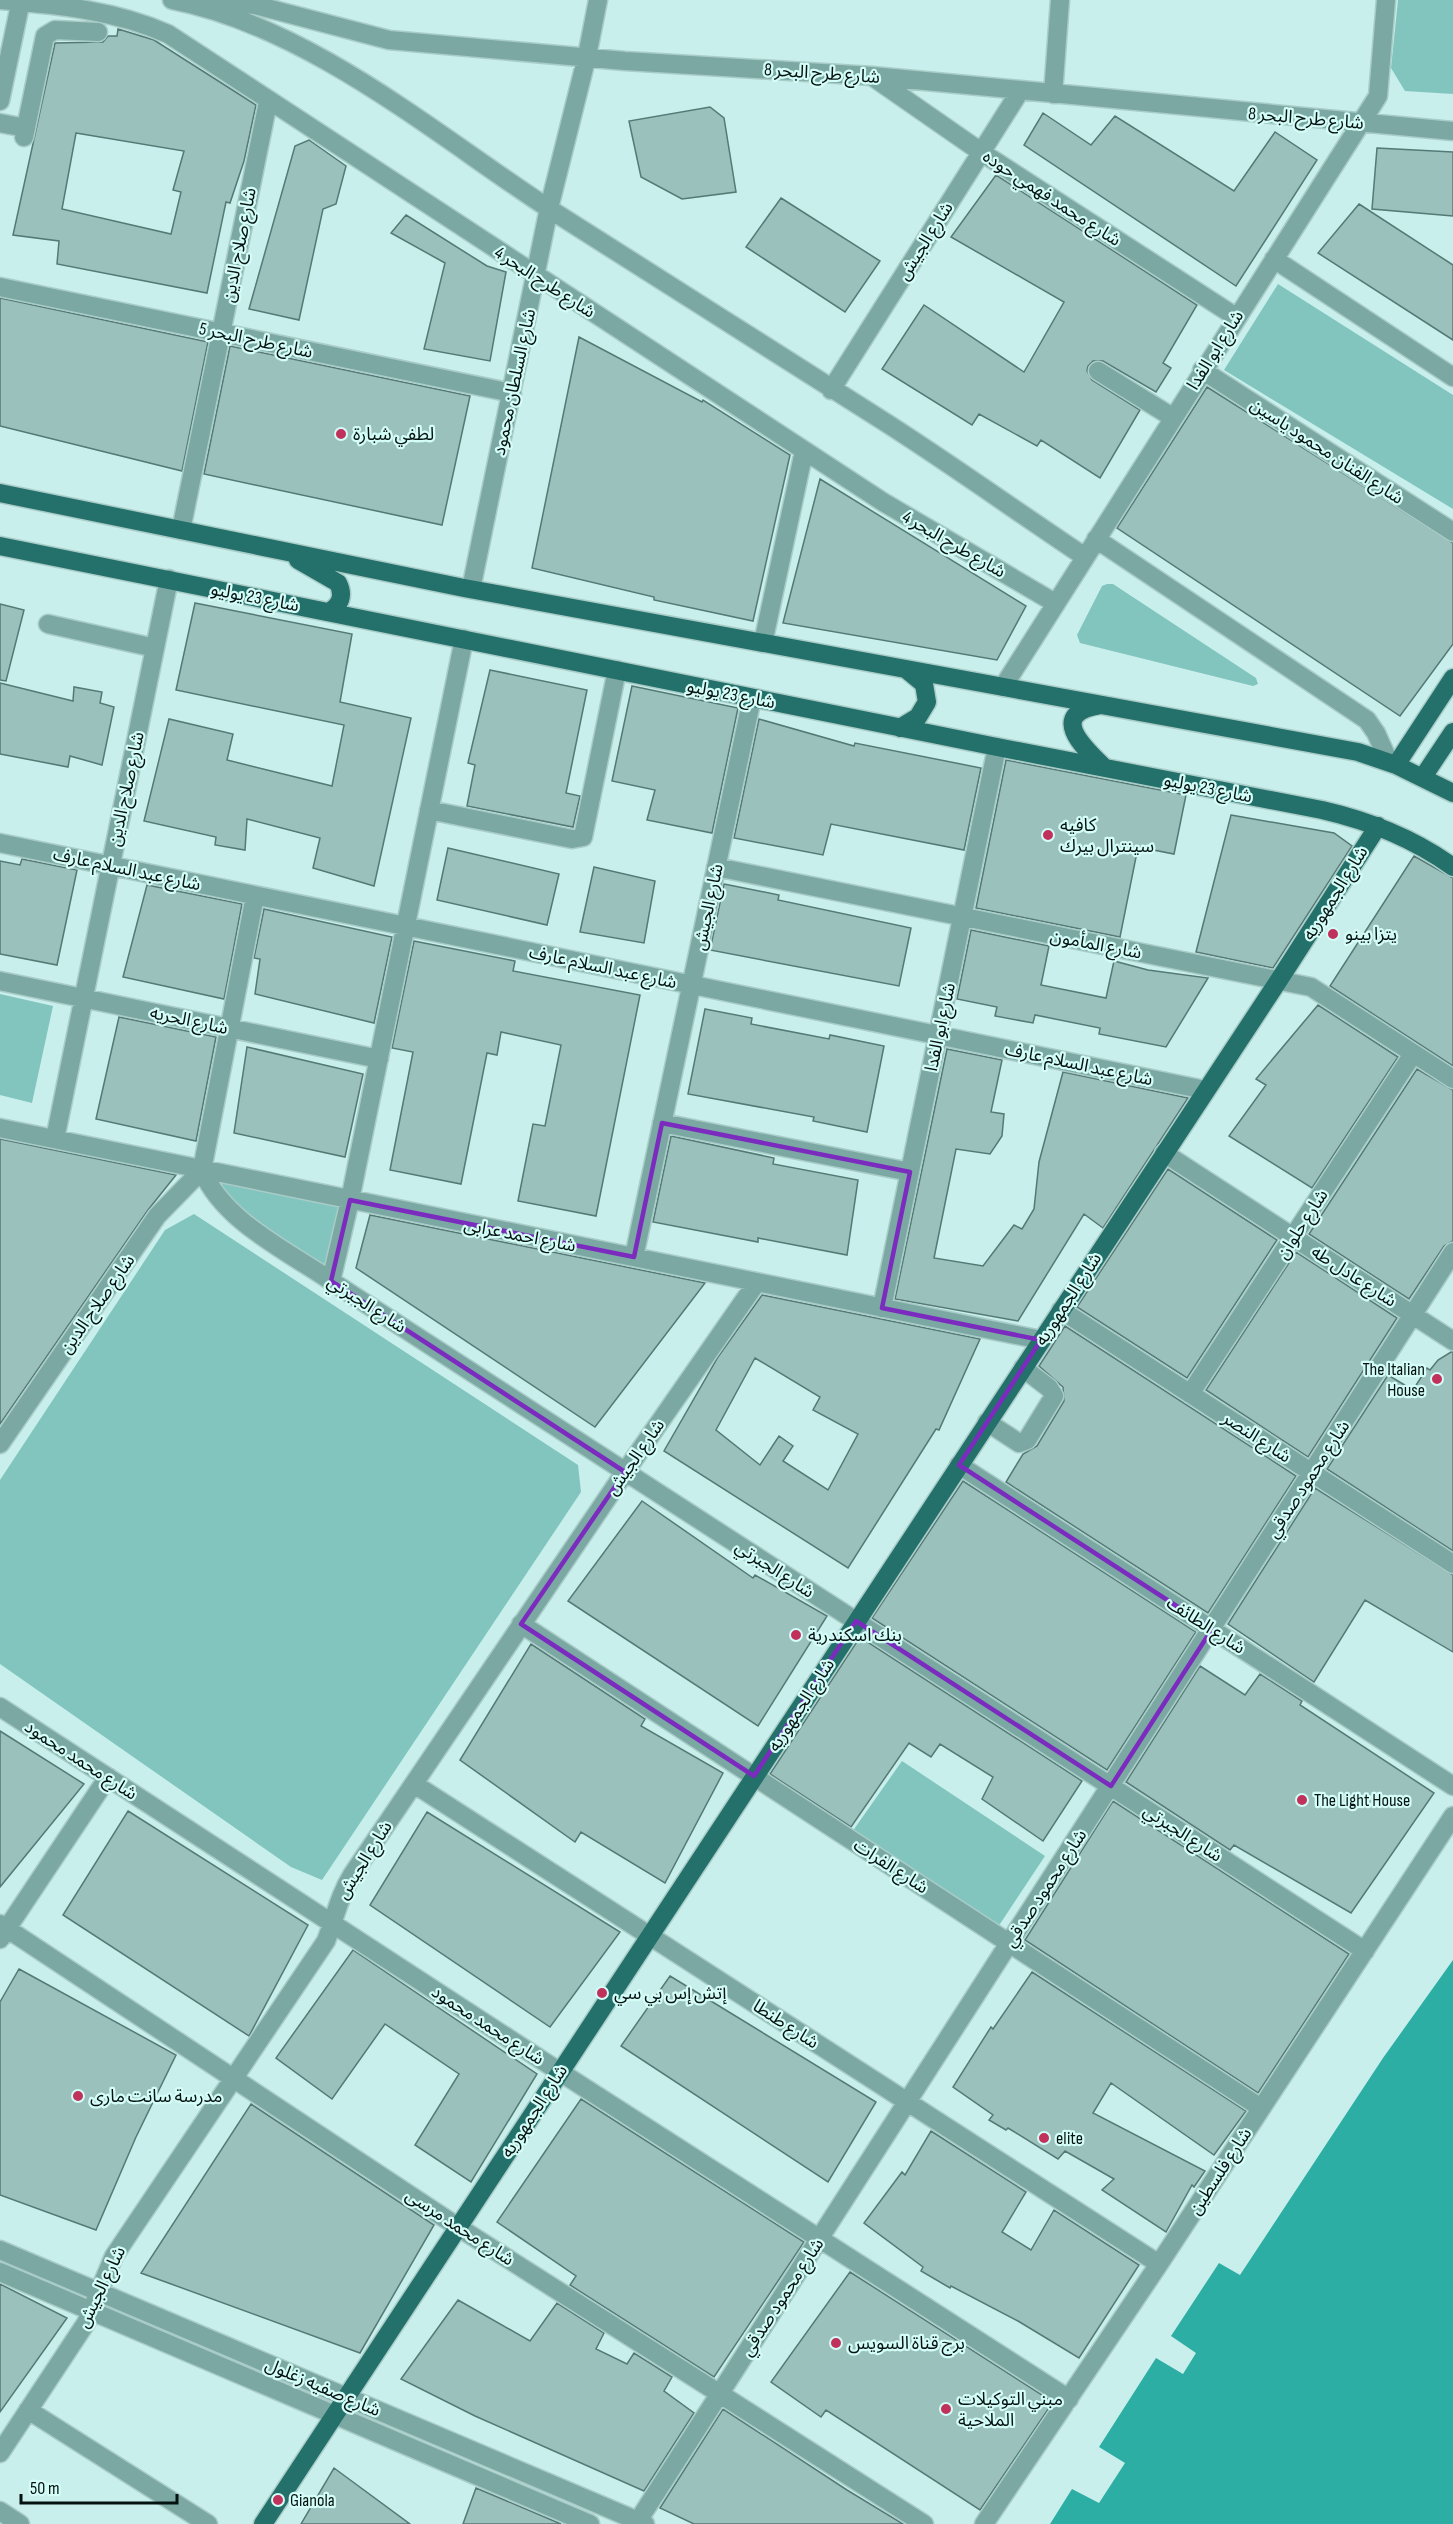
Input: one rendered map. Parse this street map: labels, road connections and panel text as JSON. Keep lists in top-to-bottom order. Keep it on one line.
{"streets":{"main road":["شارع 23 يوليو","شارع الجمهوريه"],"street":["شارع طرح البحر 8","شارع محمد فهمي حوده","شارع الجيش","شارع صلاح الدين","شارع طرح البحر 4","شارع طرح البحر 5","شارع ابو الفدا","شارع السلطان محمود","شارع الفنان محمود ياسين","شارع عبد السلام عارف","شارع المأمون","شارع الحريه","شارع حلوان","شارع احمد عرابى","شارع عادل طه","شارع الجبرتي","شارع النصر","شارع محمود صدقي","شارع الطائف","شارع محمد محمود","شارع الفرات","شارع طنطا","شارع فلسطين","شارع محمد مرسى","شارع صفيه زغلول"]},"crossings":[["شارع طرح البحر 8","شارع محمد فهمي حوده"],["شارع طرح البحر 8","شارع الجيش"],["شارع طرح البحر 8","شارع ابو الفدا"],["شارع طرح البحر 8","شارع السلطان محمود"],["شارع محمد فهمي حوده","شارع الجيش"],["شارع محمد فهمي حوده","شارع ابو الفدا"],["شارع الجيش","شارع 23 يوليو"],["شارع الجيش","شارع عبد السلام عارف"],["شارع الجيش","شارع المأمون"],["شارع الجيش","شارع احمد عرابى"],["شارع الجيش","شارع الجبرتي"],["شارع الجيش","شارع محمد محمود"],["شارع الجيش","شارع الفرات"],["شارع الجيش","شارع طنطا"],["شارع الجيش","شارع محمد مرسى"],["شارع الجيش","شارع صفيه زغلول"],["شارع صلاح الدين","شارع طرح البحر 4"],["شارع صلاح الدين","شارع طرح البحر 5"],["شارع صلاح الدين","شارع 23 يوليو"],["شارع صلاح الدين","شارع عبد السلام عارف"],["شارع صلاح الدين","شارع الحريه"],["شارع صلاح الدين","شارع احمد عرابى"],["شارع صلاح الدين","شارع الجبرتي"],["شارع طرح البحر 4","شارع ابو الفدا"],["شارع طرح البحر 4","شارع السلطان محمود"],["شارع طرح البحر 5","شارع السلطان محمود"],["شارع ابو الفدا","شارع الفنان محمود ياسين"],["شارع ابو الفدا","شارع 23 يوليو"],["شارع ابو الفدا","شارع عبد السلام عارف"],["شارع ابو الفدا","شارع المأمون"],["شارع ابو الفدا","شارع احمد عرابى"],["شارع 23 يوليو","شارع الجمهوريه"],["شارع عبد السلام عارف","شارع الجمهوريه"],["شارع الجمهوريه","شارع المأمون"],["شارع الجمهوريه","شارع احمد عرابى"],["شارع الجمهوريه","شارع عادل طه"],["شارع الجمهوريه","شارع الجبرتي"],["شارع الجمهوريه","شارع النصر"],["شارع الجمهوريه","شارع الطائف"],["شارع الجمهوريه","شارع محمد محمود"],["شارع الجمهوريه","شارع الفرات"],["شارع الجمهوريه","شارع طنطا"],["شارع الجمهوريه","شارع محمد مرسى"],["شارع الجمهوريه","شارع صفيه زغلول"],["شارع المأمون","شارع حلوان"],["شارع حلوان","شارع عادل طه"],["شارع حلوان","شارع النصر"],["شارع احمد عرابى","شارع الجبرتي"],["شارع عادل طه","شارع محمود صدقي"],["شارع الجبرتي","شارع محمود صدقي"],["شارع الجبرتي","شارع فلسطين"],["شارع النصر","شارع محمود صدقي"],["شارع محمود صدقي","شارع الطائف"],["شارع محمود صدقي","شارع محمد محمود"],["شارع محمود صدقي","شارع الفرات"],["شارع محمود صدقي","شارع طنطا"],["شارع محمود صدقي","شارع محمد مرسى"],["شارع محمود صدقي","شارع صفيه زغلول"],["شارع محمد محمود","شارع فلسطين"],["شارع الفرات","شارع فلسطين"],["شارع طنطا","شارع فلسطين"]],"places":["لطفي شبارة","كافيه سينترال بيرك","يتزا بينو","The Italian House","بنك اسكندرية","The Light House","إتش إس بي سي","مدرسة سانت مارى","elite","برج قناة السويس","مبني التوكيلات الملاحية","Gianola"],"scale_bar":"50 m"}
